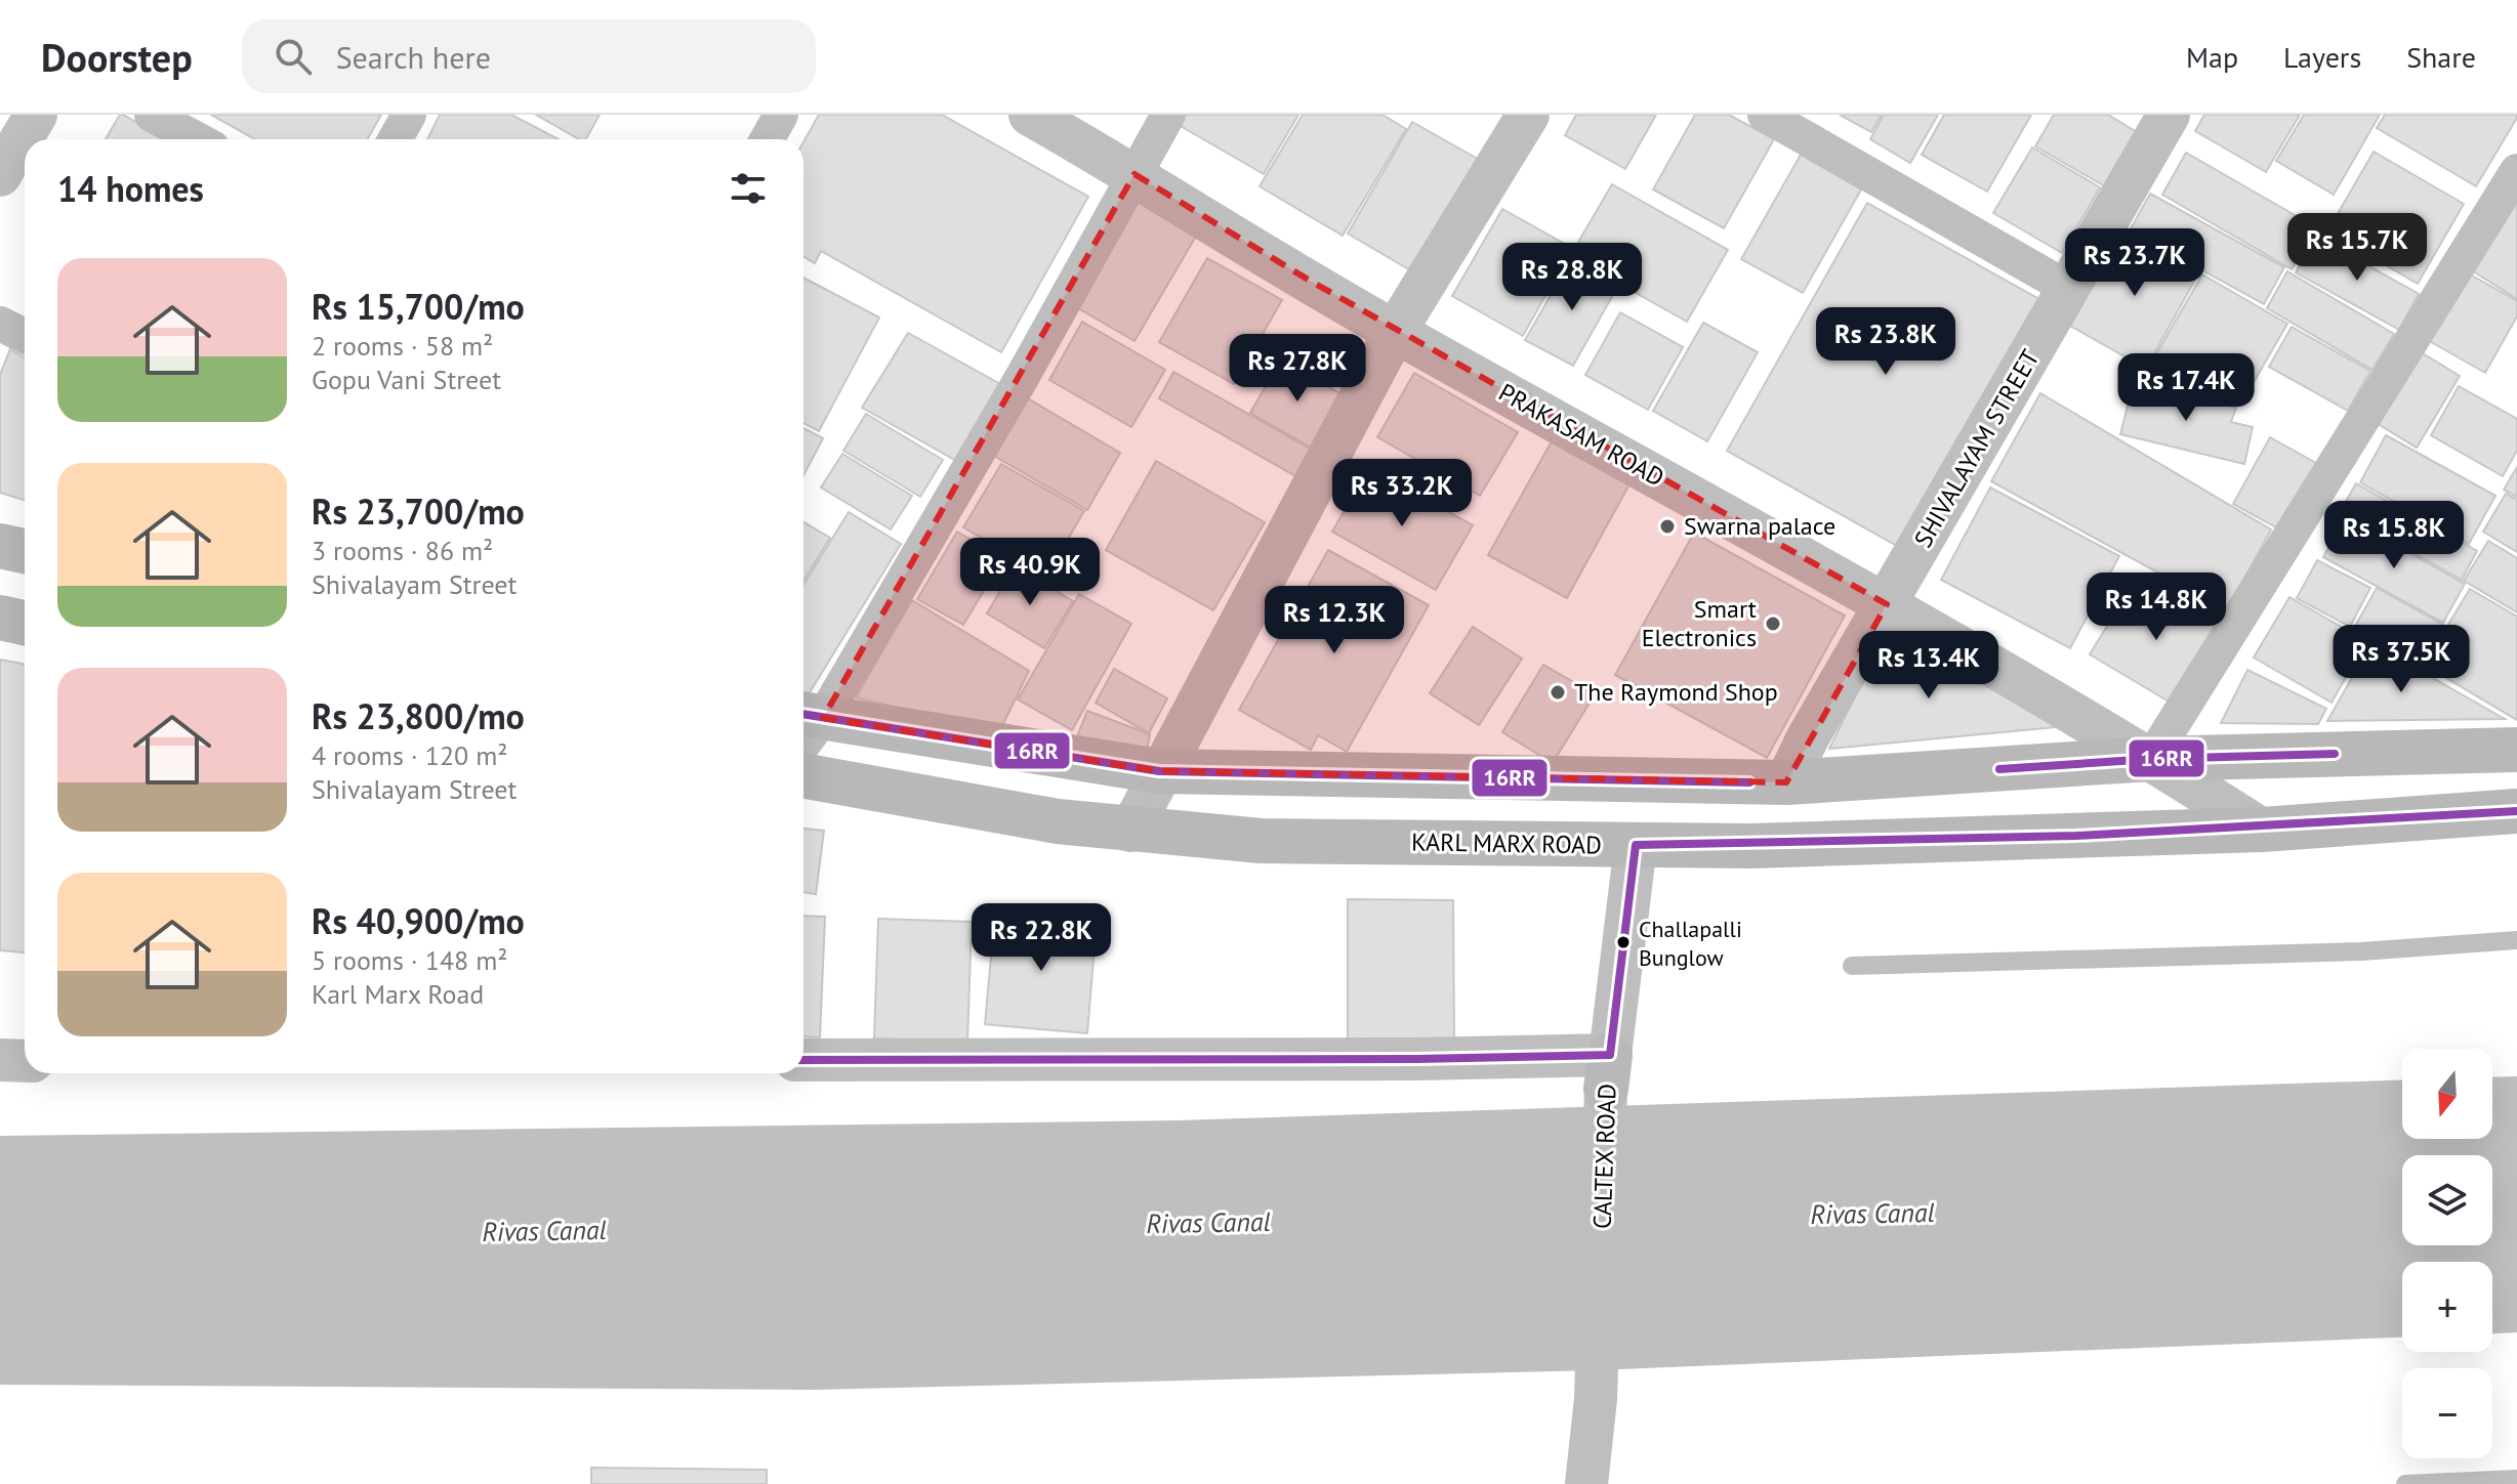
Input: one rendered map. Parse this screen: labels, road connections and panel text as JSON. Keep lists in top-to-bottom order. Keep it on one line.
{"streets":{"main road":["KARL MARX ROAD","CALTEX ROAD"],"street":["PRAKASAM ROAD","SHIVALAYAM STREET"]},"crossings":[["PRAKASAM ROAD","SHIVALAYAM STREET"],["PRAKASAM ROAD","KARL MARX ROAD"],["KARL MARX ROAD","CALTEX ROAD"]],"water":["Rivas Canal"],"places":["Swarna palace","Smart Electronics","The Raymond Shop","Challapalli Bunglow"],"lines":["transit line 16RR"],"north":"bottom","page":{"header":"Doorstep","search":"Search here","nav":["Map","Layers","Share"],"heading":"14 homes","price":["Rs 15.7K","Rs 23.7K","Rs 28.8K","Rs 23.8K","Rs 27.8K","Rs 17.4K","Rs 33.2K","Rs 15.8K","Rs 40.9K","Rs 14.8K","Rs 12.3K","Rs 37.5K","Rs 13.4K","Rs 22.8K"],"list":[{"name":"Rs 15,700/mo","note":"2 rooms · 58 m² · Gopu Vani Street"},{"name":"Rs 23,700/mo","note":"3 rooms · 86 m² · Shivalayam Street"},{"name":"Rs 23,800/mo","note":"4 rooms · 120 m² · Shivalayam Street"},{"name":"Rs 40,900/mo","note":"5 rooms · 148 m² · Karl Marx Road"}],"map_buttons":["+","−"]}}
